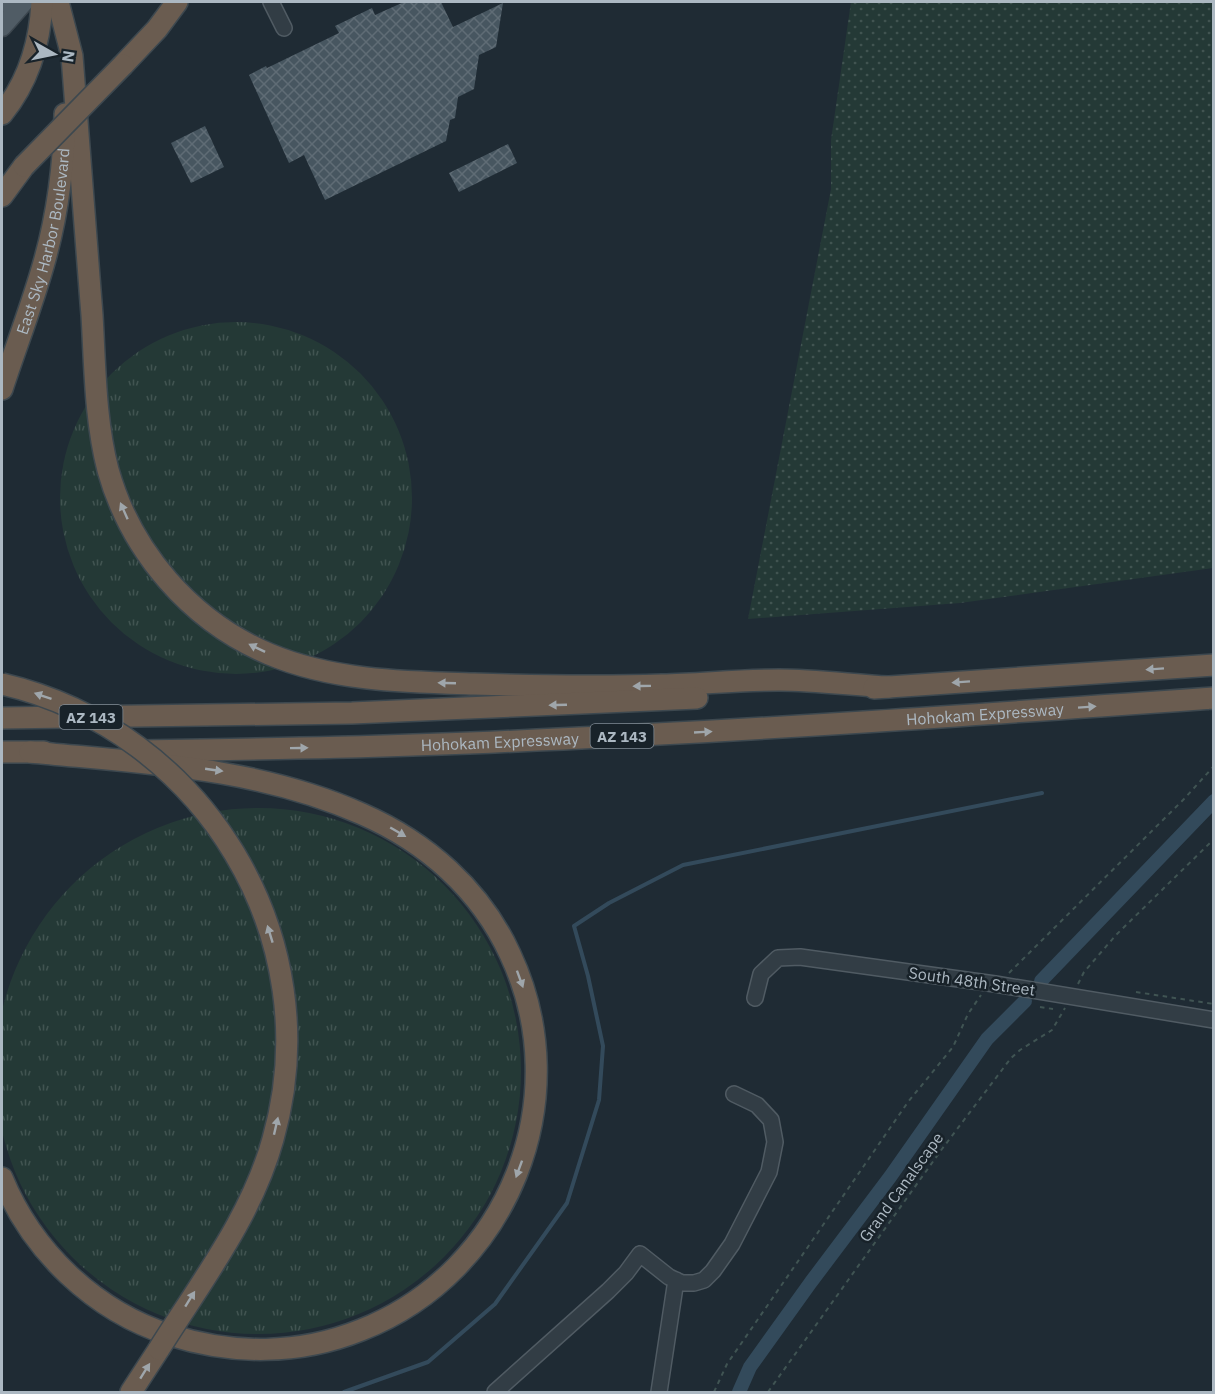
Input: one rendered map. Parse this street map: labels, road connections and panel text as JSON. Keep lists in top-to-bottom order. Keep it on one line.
{"streets":{"highway":["East Sky Harbor Boulevard","Hohokam Expressway","AZ 143"],"street":["South 48th Street"],"path":["Grand Canalscape"]},"crossings":[["South 48th Street","Grand Canalscape"]],"north":"right"}
